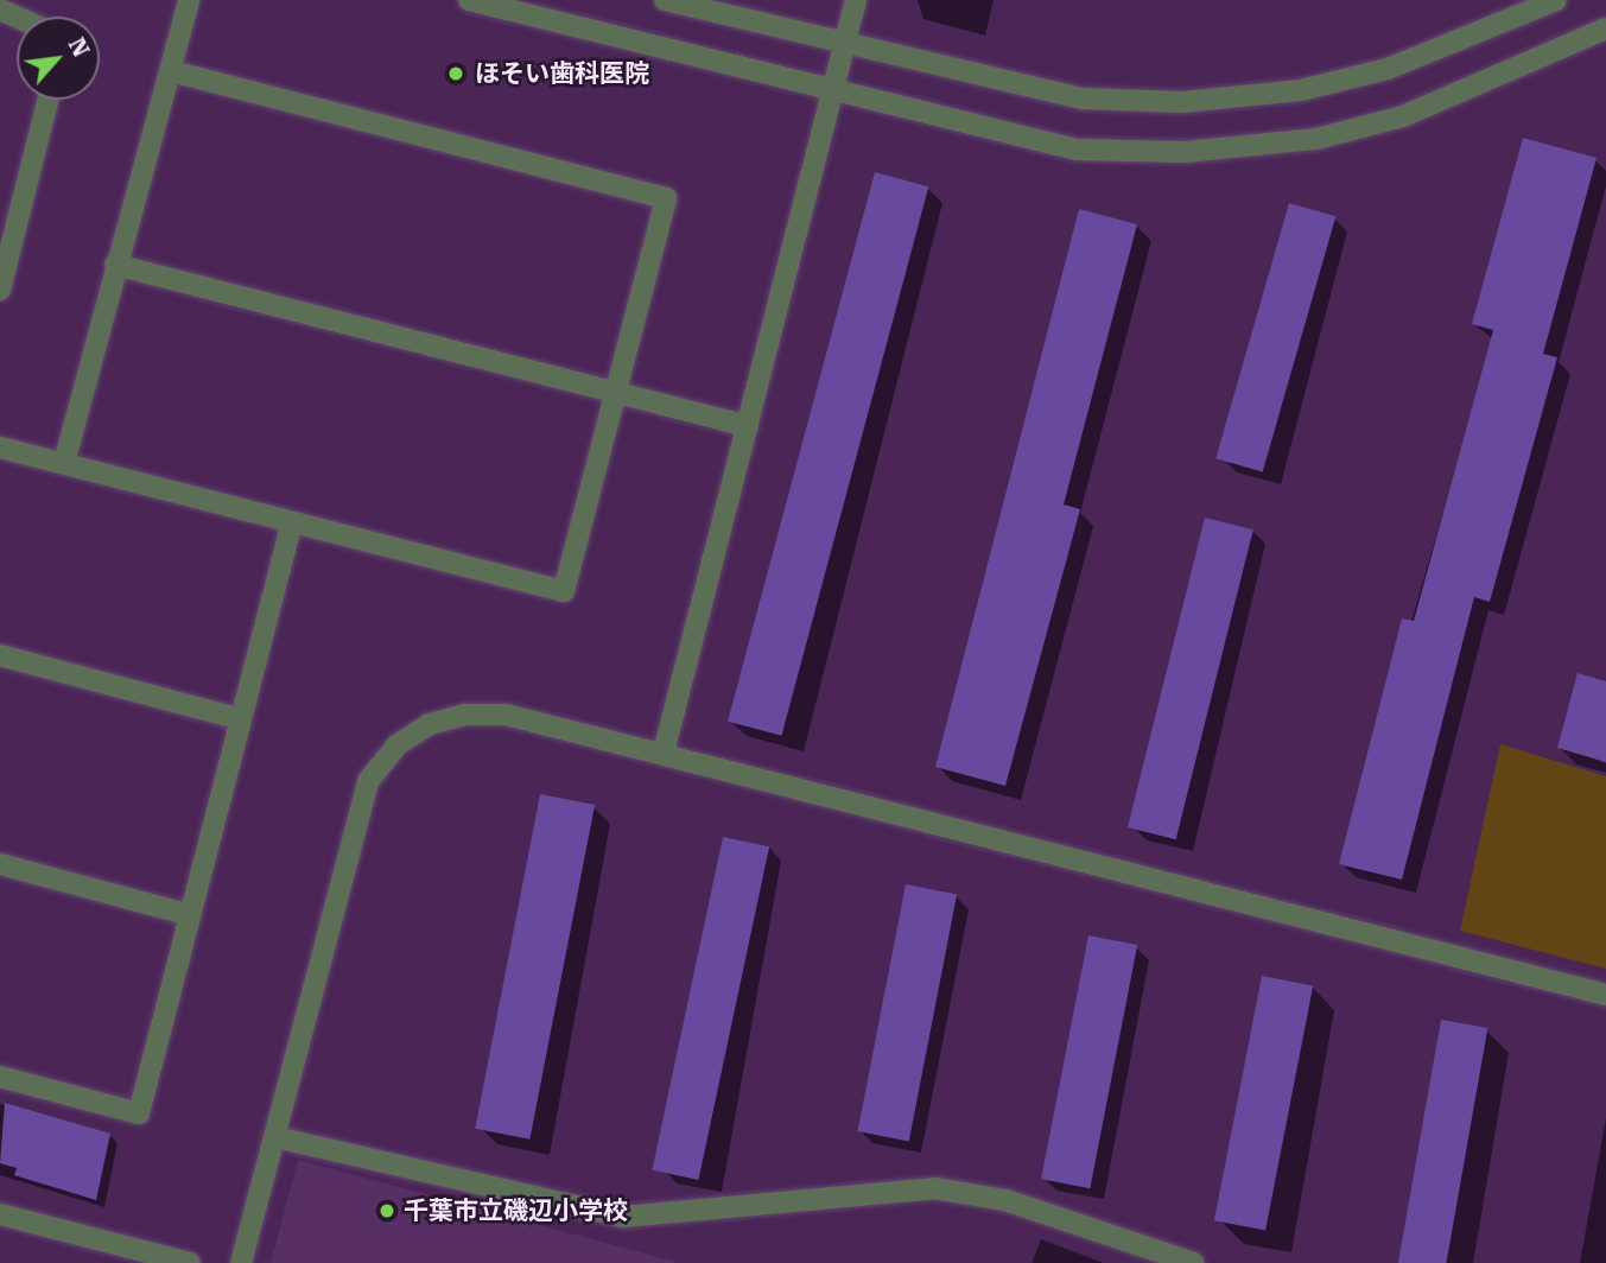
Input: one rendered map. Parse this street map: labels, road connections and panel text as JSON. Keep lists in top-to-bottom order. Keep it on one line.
{"places":["ほそい歯科医院","千葉市立磯辺小学校"],"north":"top right"}
